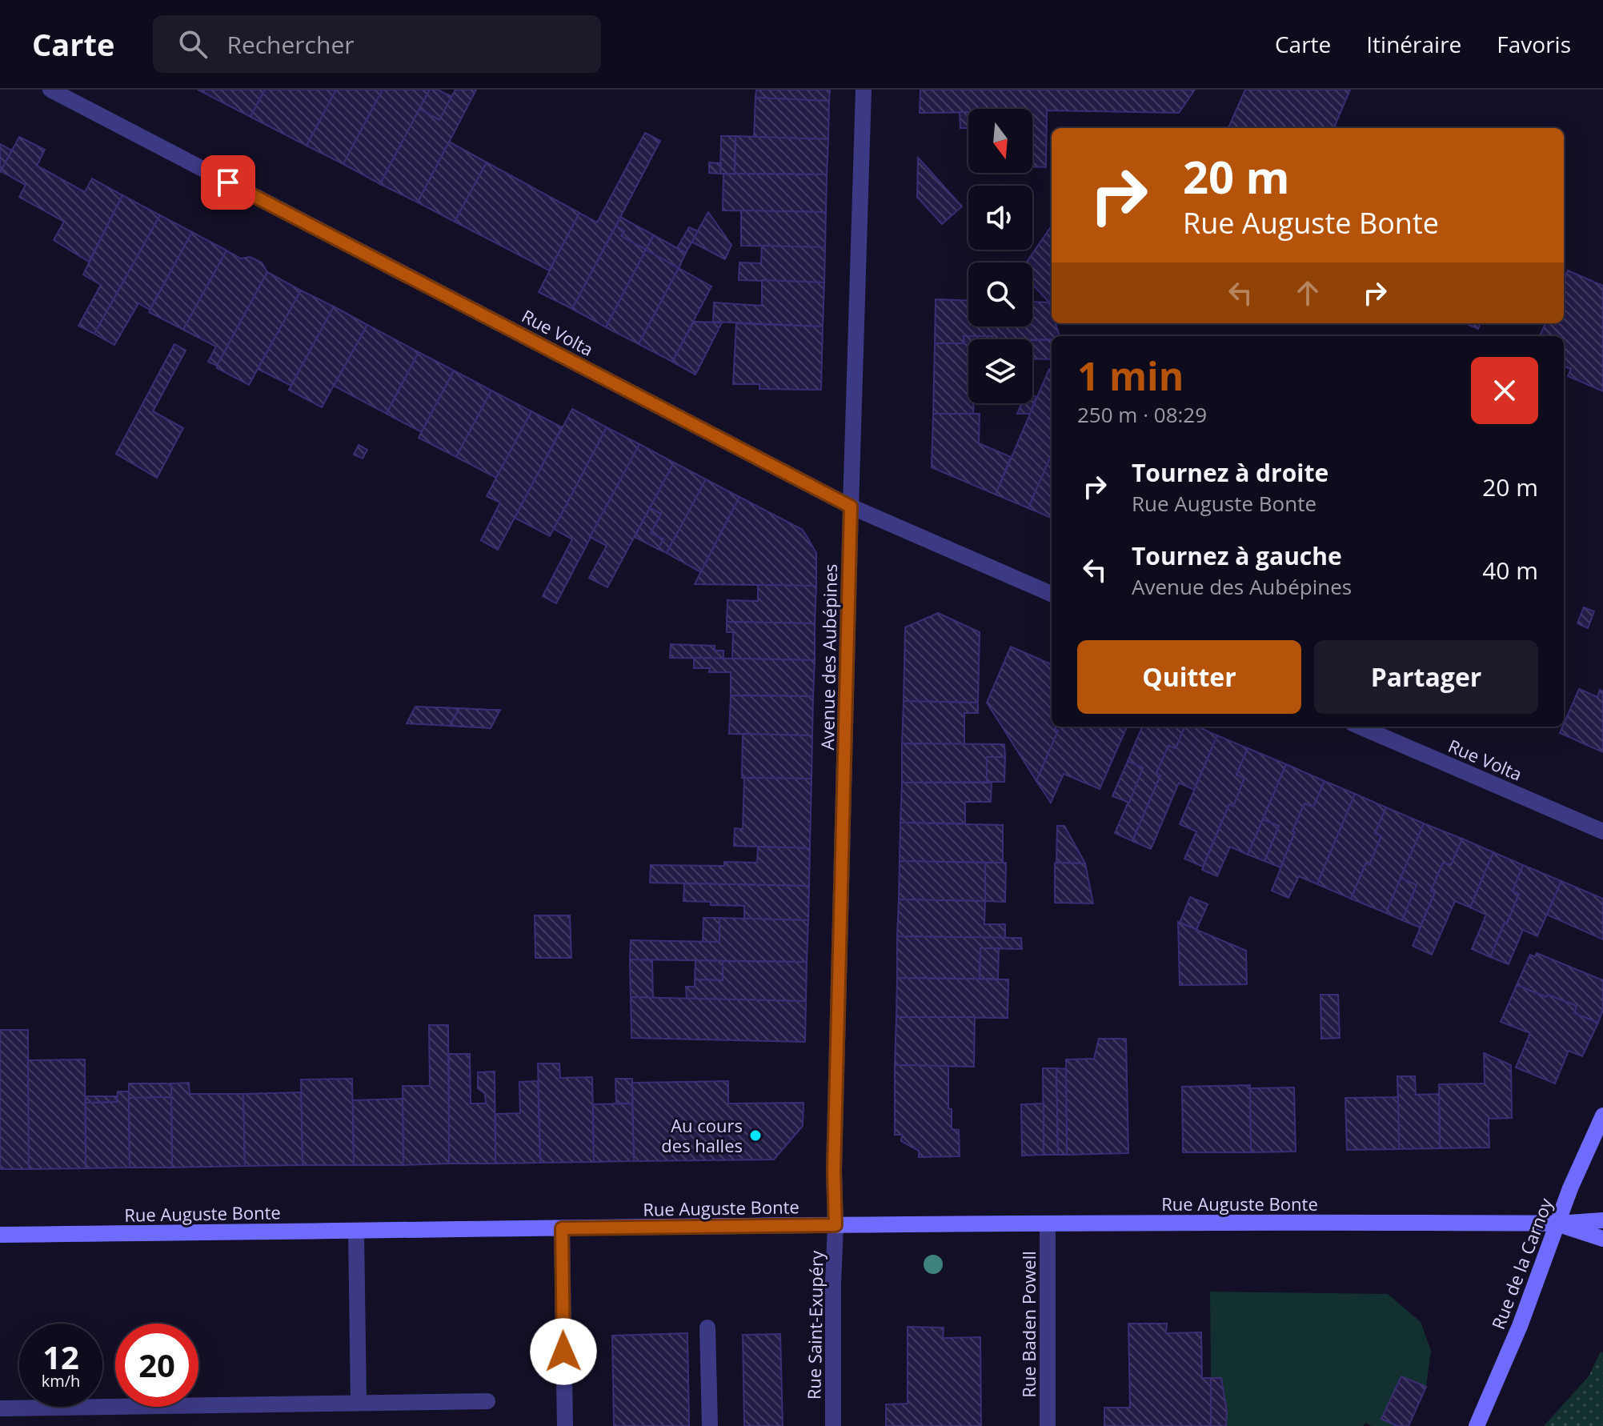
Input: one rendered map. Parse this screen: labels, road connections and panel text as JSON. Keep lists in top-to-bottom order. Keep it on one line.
{"streets":{"street":["Rue Volta","Avenue des Aubépines","Rue Auguste Bonte","Rue de la Carnoy","Rue Baden Powell","Rue Saint-Exupéry"]},"crossings":[["Rue Volta","Avenue des Aubépines"],["Avenue des Aubépines","Rue Auguste Bonte"],["Avenue des Aubépines","Rue Saint-Exupéry"],["Rue Auguste Bonte","Rue de la Carnoy"],["Rue Auguste Bonte","Rue Baden Powell"],["Rue Auguste Bonte","Rue Saint-Exupéry"]],"places":["Au cours des halles"],"north":"bottom","page":{"header":"Carte","search":"Rechercher","nav":["Carte","Itinéraire","Favoris"],"turn":["20 m","Rue Auguste Bonte"],"heading":["1 min","250 m · 08:29"],"list":[{"name":"Tournez à droite","note":"Rue Auguste Bonte","value":"20 m"},{"name":"Tournez à gauche","note":"Avenue des Aubépines","value":"40 m"}],"buttons":["Quitter","Partager"],"speed":"12 km/h","limit":"20"}}
